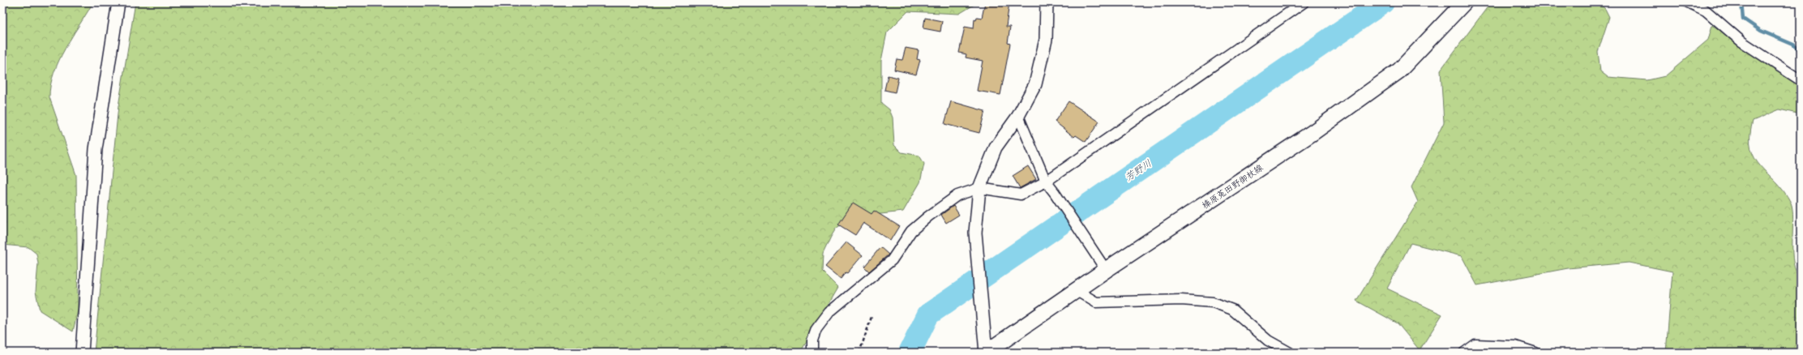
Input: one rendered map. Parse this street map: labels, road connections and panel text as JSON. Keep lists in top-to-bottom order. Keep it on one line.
{"streets":{"main road":["榛原菟田野御杖線"]},"water":["芳野川"]}
